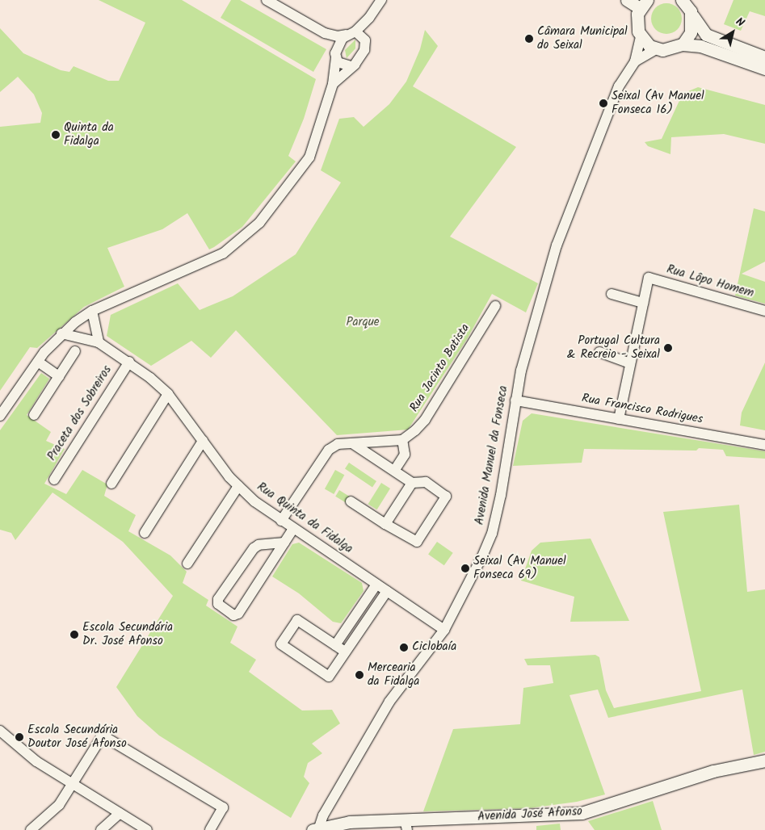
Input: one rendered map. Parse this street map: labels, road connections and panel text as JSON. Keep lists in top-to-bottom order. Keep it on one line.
{"streets":{"main road":["Avenida José Afonso"],"street":["Rua Lôpo Homem","Rua Jacinto Batista","Rua Francisco Rodrigues","Praceta dos Sobreiros","Avenida Manuel da Fonseca","Rua Quinta da Fidalga"]},"crossings":[["Rua Francisco Rodrigues","Avenida Manuel da Fonseca"],["Praceta dos Sobreiros","Rua Quinta da Fidalga"],["Avenida Manuel da Fonseca","Rua Quinta da Fidalga"],["Avenida Manuel da Fonseca","Avenida José Afonso"]],"parks":["Parque"],"places":["Câmara Municipal do Seixal","Seixal (Av Manuel Fonseca 16)","Quinta da Fidalga","Portugal Cultura & Recreio - Seixal","Seixal (Av Manuel Fonseca 69)","Escola Secundária Dr. José Afonso","Ciclobaía","Mercearia da Fidalga","Escola Secundária Doutor José Afonso"],"north":"top right"}
